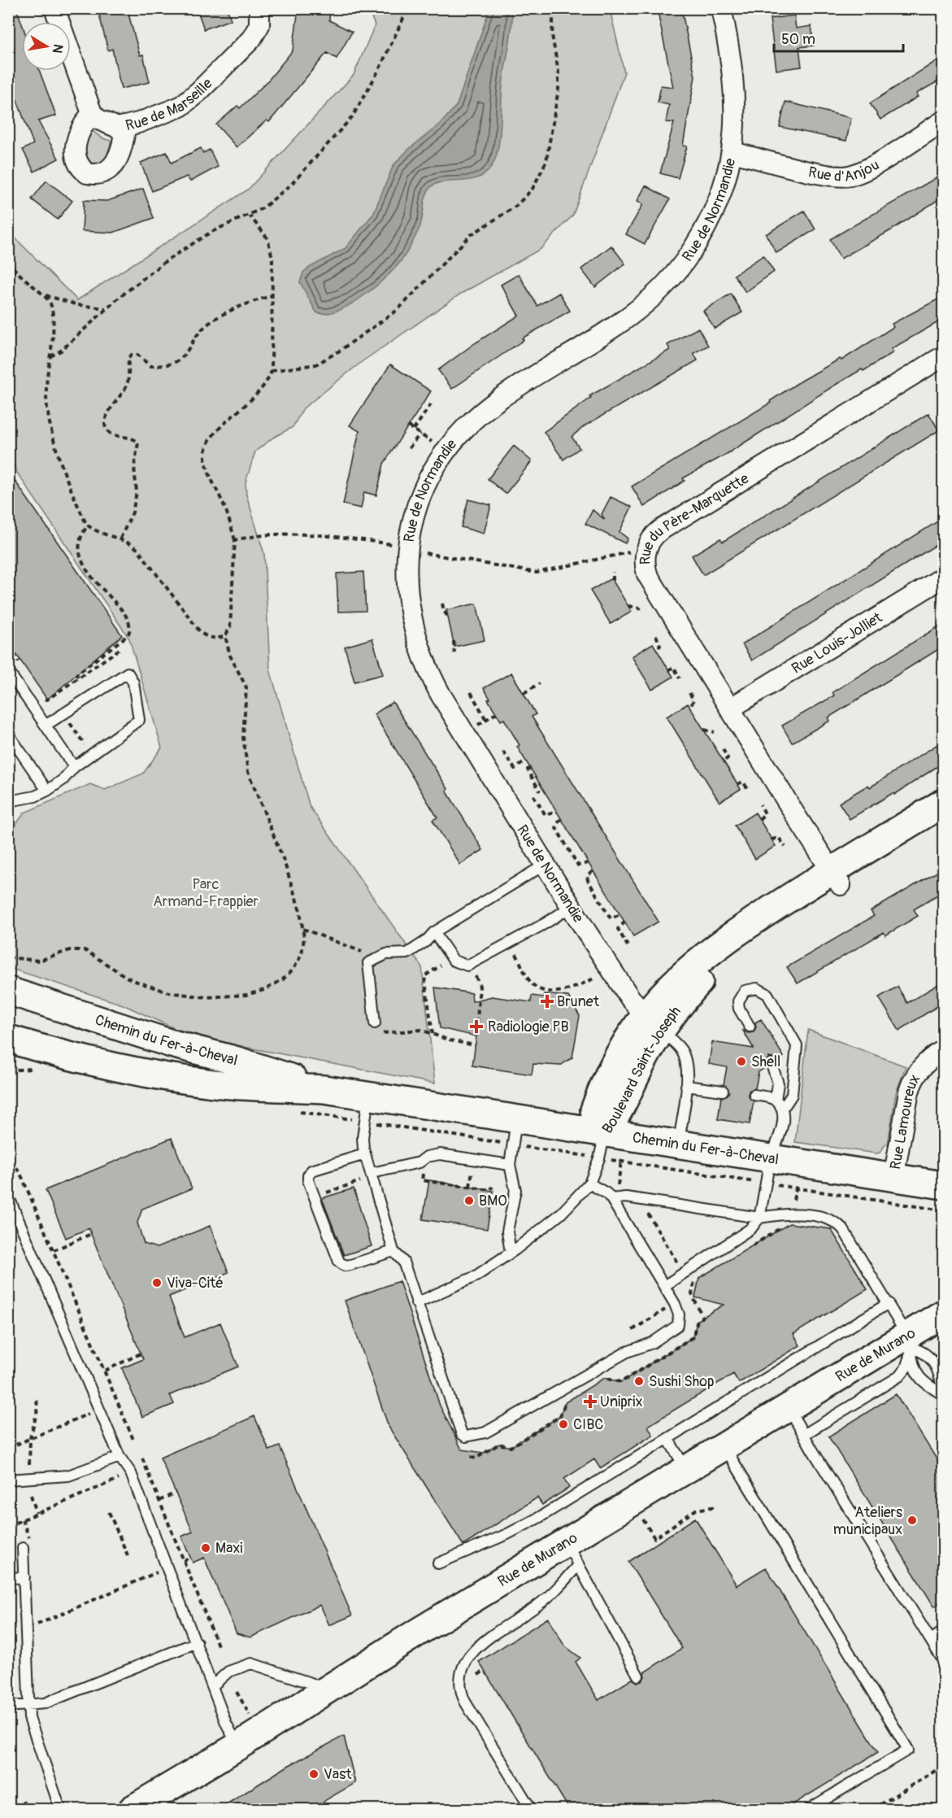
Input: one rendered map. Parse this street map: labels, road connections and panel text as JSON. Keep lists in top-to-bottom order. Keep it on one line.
{"streets":{"street":["Rue de Marseille","Rue d'Anjou","Rue de Normandie","Rue du Père-Marquette","Rue Louis-Jolliet","Chemin du Fer-à-Cheval","Boulevard Saint-Joseph","Rue Lamoureux","Rue de Murano"]},"crossings":[["Rue d'Anjou","Rue de Normandie"],["Rue de Normandie","Boulevard Saint-Joseph"],["Rue du Père-Marquette","Rue Louis-Jolliet"],["Rue du Père-Marquette","Boulevard Saint-Joseph"],["Chemin du Fer-à-Cheval","Boulevard Saint-Joseph"],["Chemin du Fer-à-Cheval","Rue Lamoureux"]],"parks":["Parc Armand-Frappier"],"places":{"health":["Brunet","Radiologie PB","Uniprix"],"other":["Shell","BMO","Viva-Cité","Sushi Shop","CIBC","Ateliers municipaux","Maxi","Vast"]},"scale_bar":"50 m","north":"right"}
